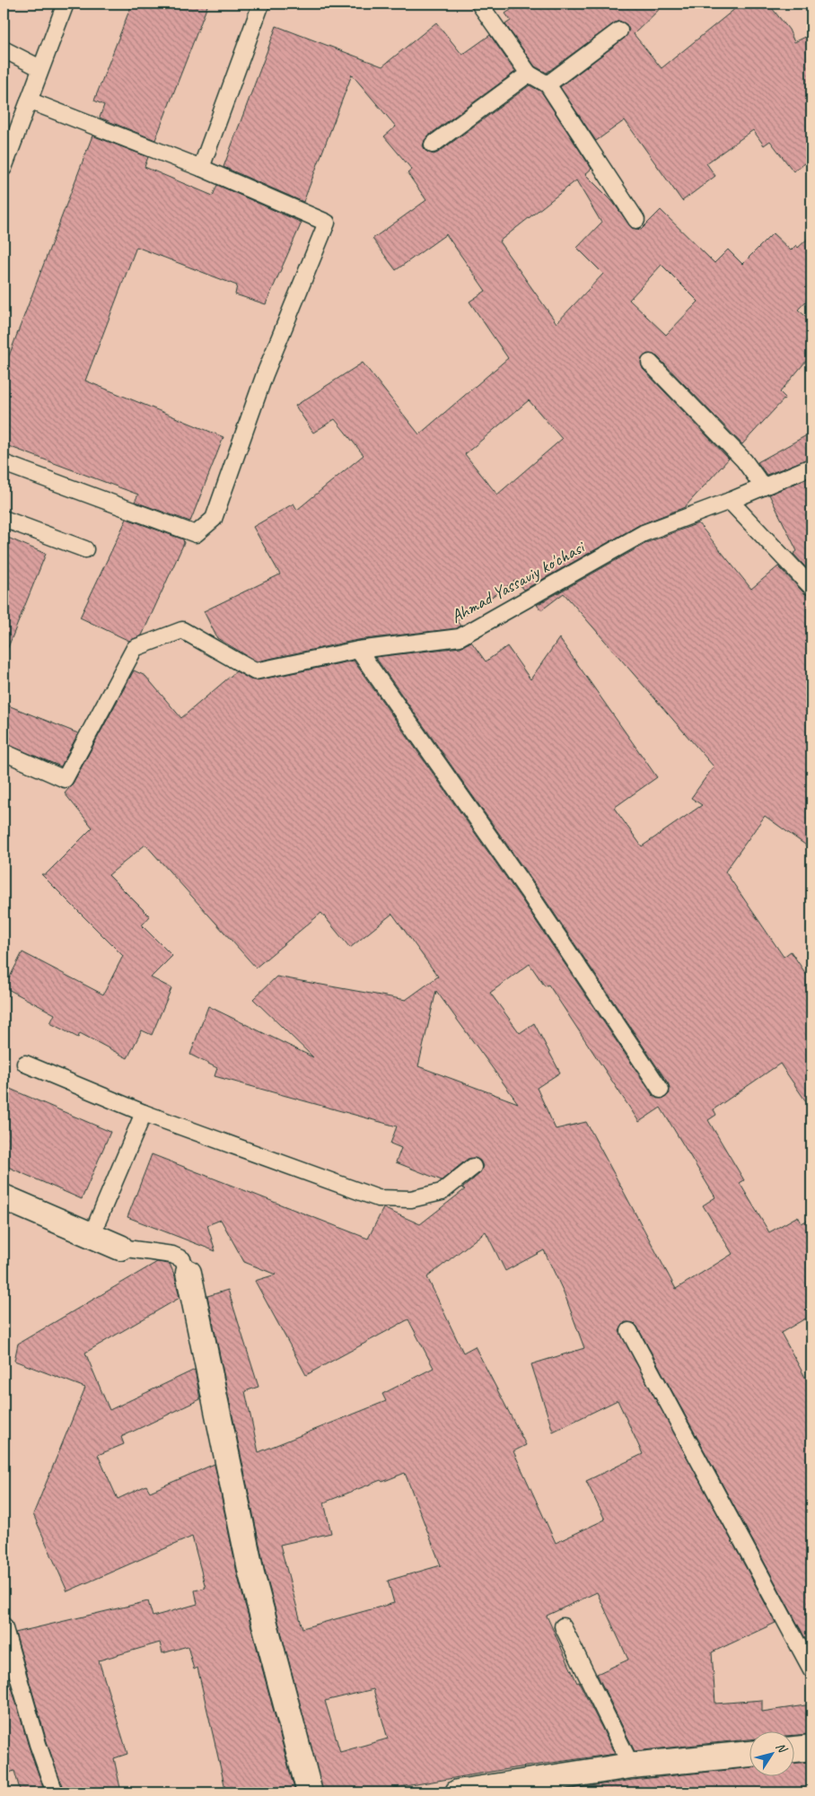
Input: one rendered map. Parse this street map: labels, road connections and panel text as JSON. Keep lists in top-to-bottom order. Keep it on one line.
{"streets":{"lane":["Ahmad Yassaviy ko'chasi"]},"north":"top right"}
